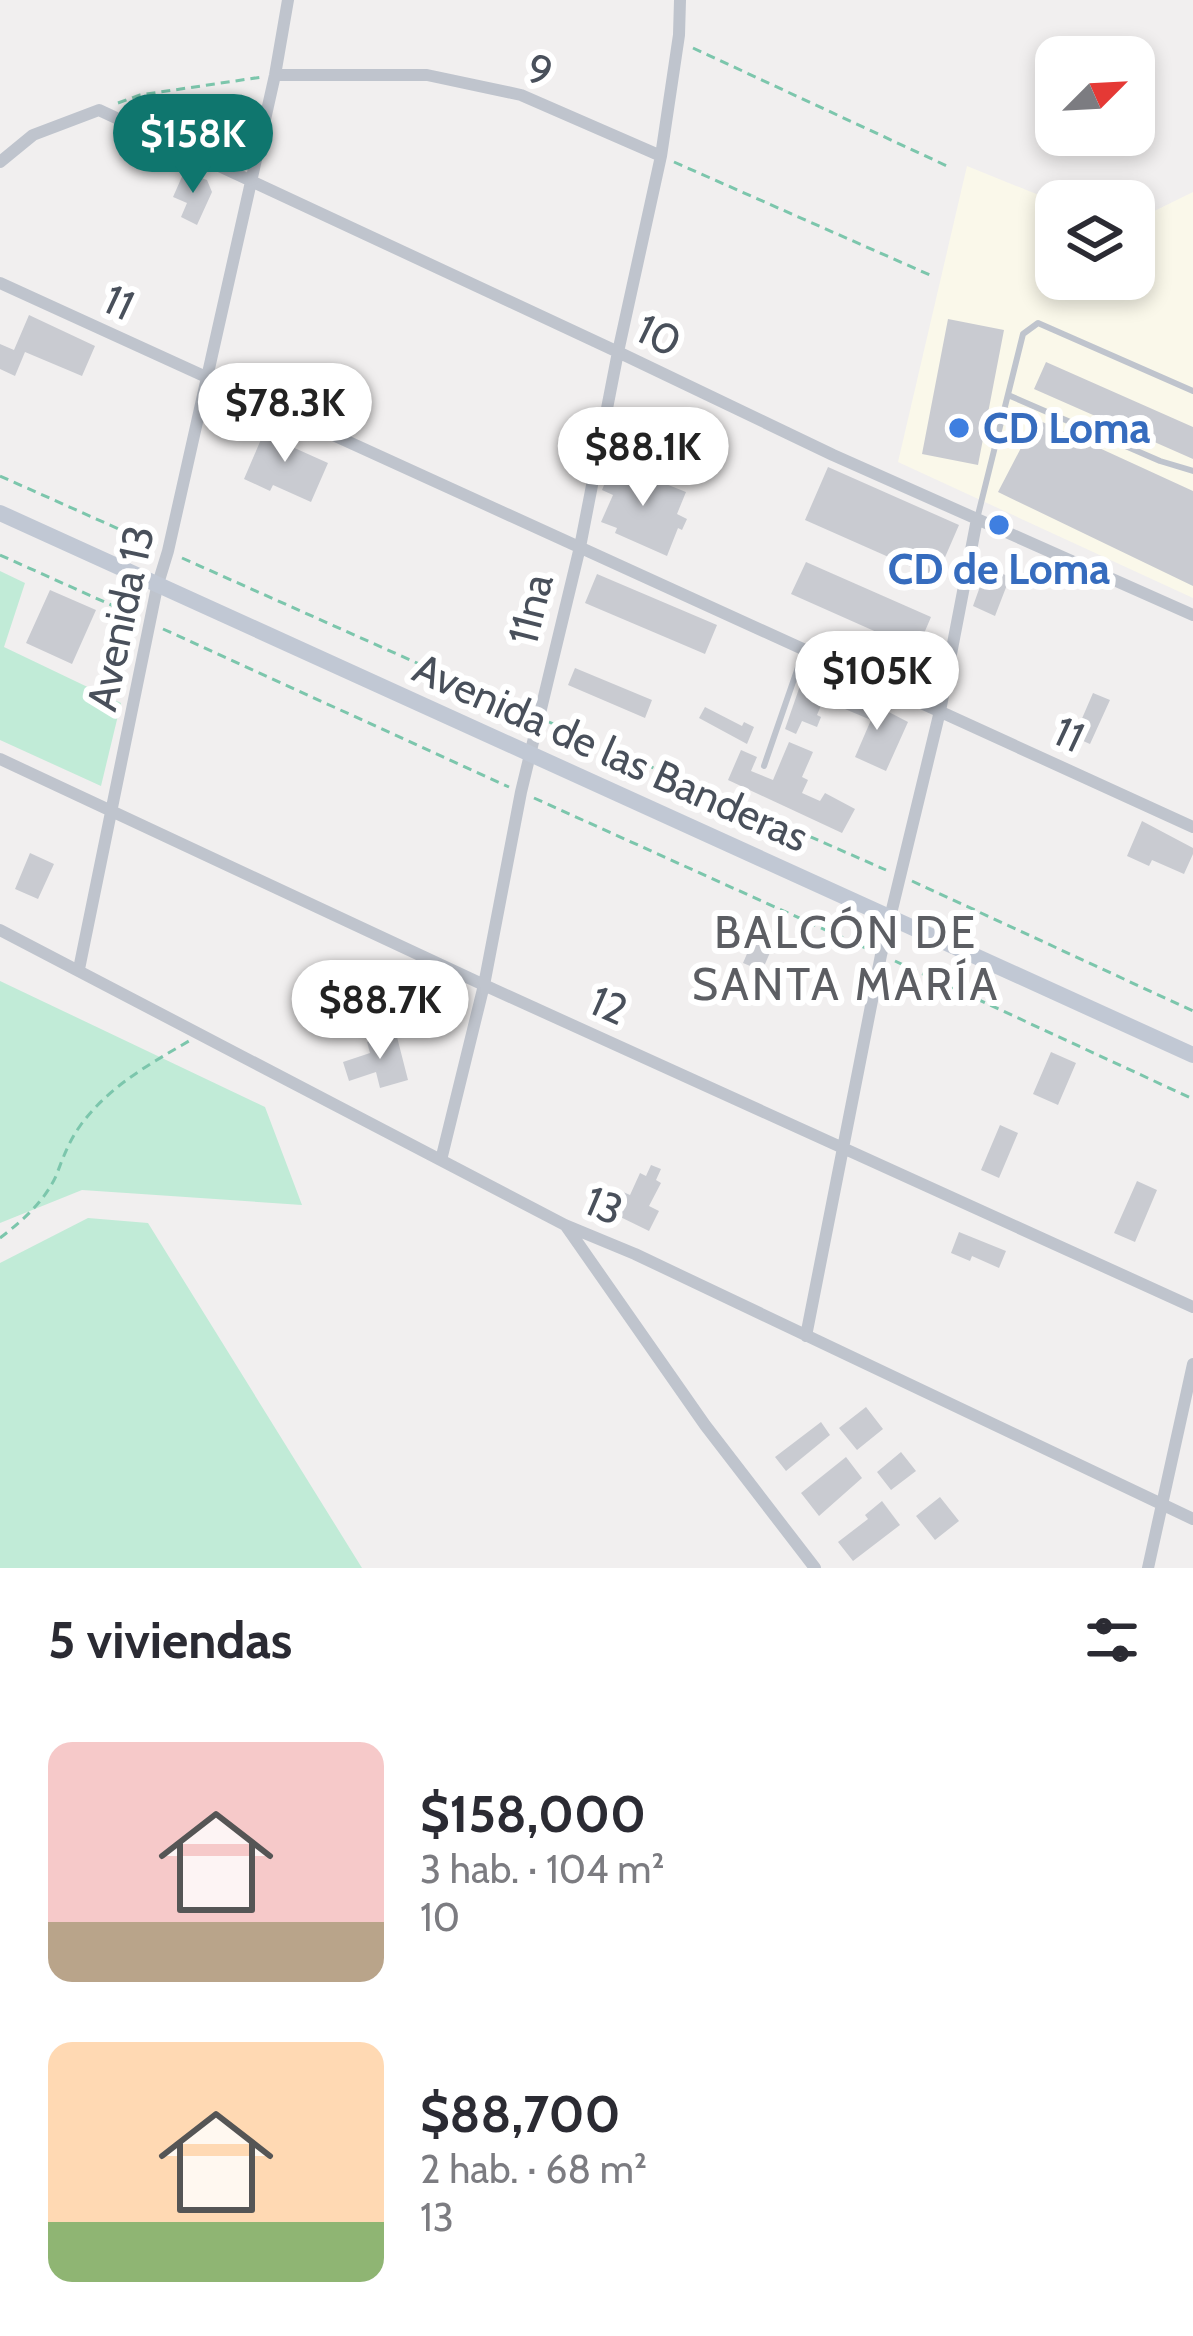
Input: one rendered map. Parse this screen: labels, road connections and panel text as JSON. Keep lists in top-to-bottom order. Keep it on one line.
{"streets":{"street":["9","11","10","11na","Avenida 13","Avenida de las Banderas","12","13"]},"crossings":[["9","11na"],["9","Avenida 13"],["11","11na"],["11","Avenida 13"],["10","11na"],["10","Avenida 13"],["11na","Avenida de las Banderas"],["11na","12"],["11na","13"],["Avenida 13","Avenida de las Banderas"],["Avenida 13","12"],["Avenida 13","13"]],"districts":["BALCÓN DE SANTA MARÍA"],"places":["CD Loma","CD de Loma"],"north":"top right","page":{"price":["$158K","$78.3K","$88.1K","$105K","$88.7K"],"heading":"5 viviendas","list":[{"name":"$158,000","note":"3 hab. · 104 m² · 10"},{"name":"$88,700","note":"2 hab. · 68 m² · 13"}]}}
